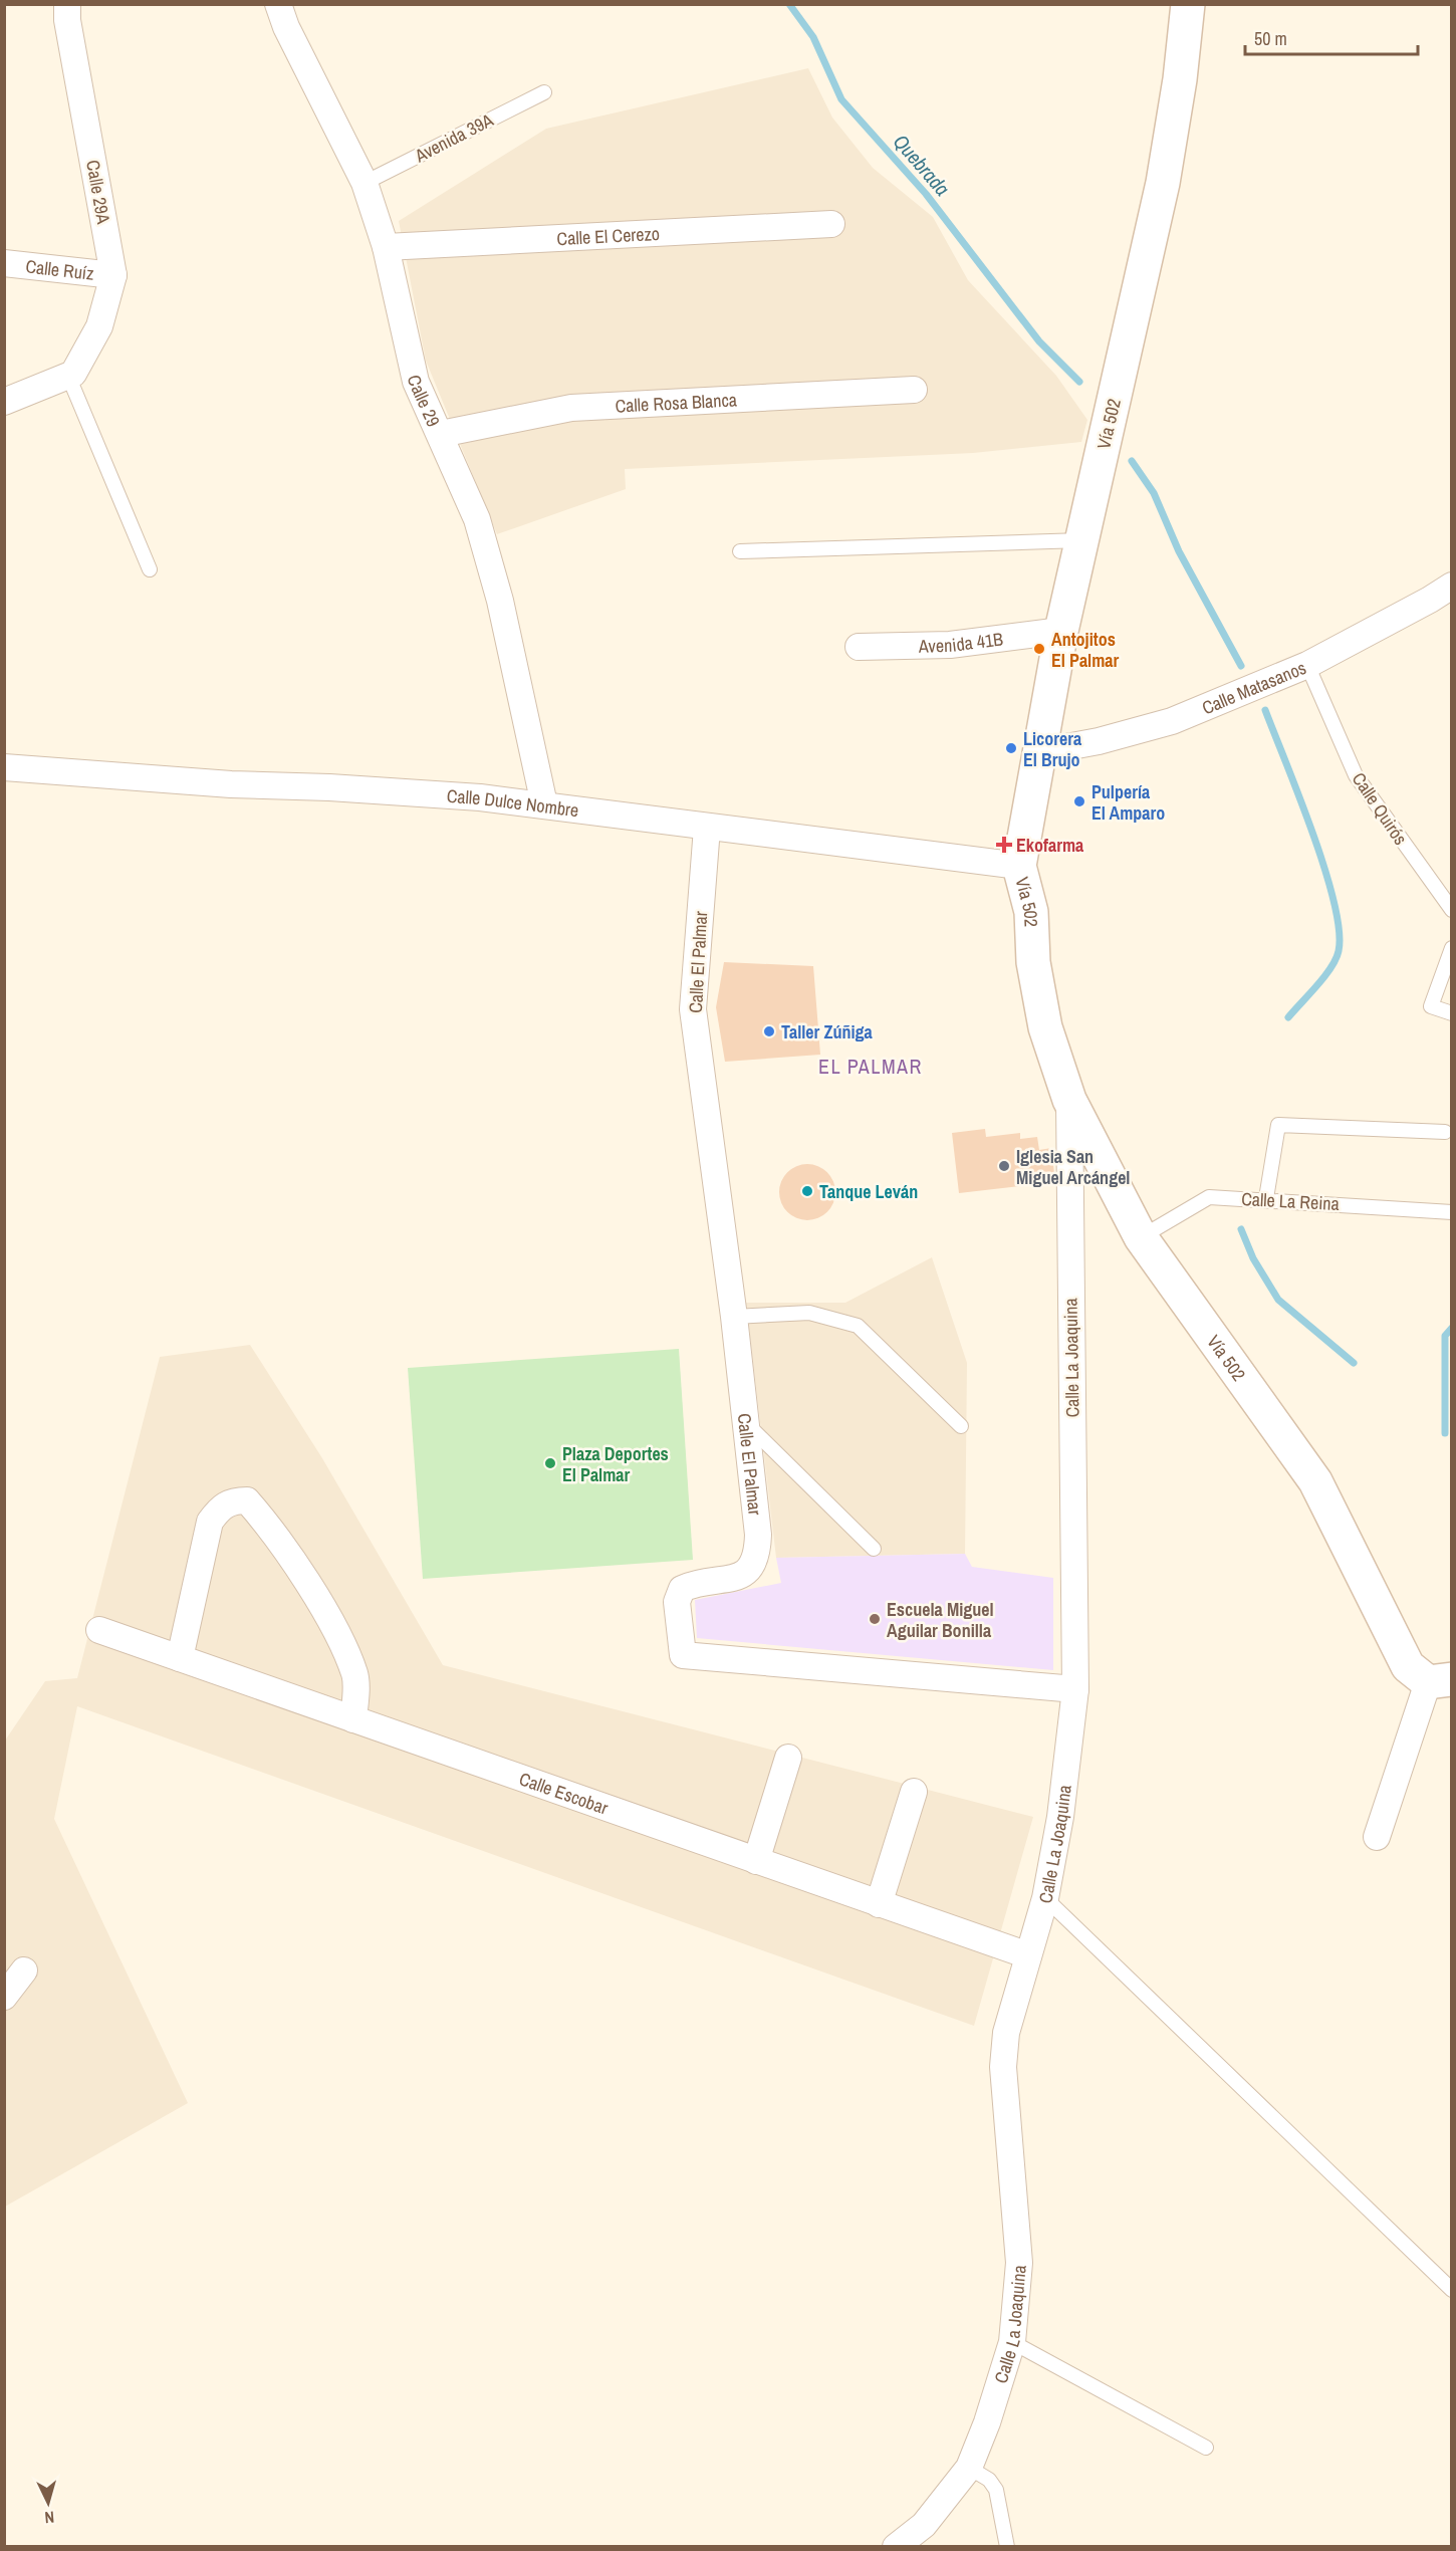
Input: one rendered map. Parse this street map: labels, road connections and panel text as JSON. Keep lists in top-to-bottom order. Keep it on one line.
{"streets":{"street":["Calle 29A","Calle El Cerezo","Calle Ruíz","Calle 29","Calle Rosa Blanca","Vía 502","Avenida 41B","Calle Matasanos","Calle Dulce Nombre","Calle El Palmar","Calle La Joaquina","Calle Escobar"],"lane":["Avenida 39A","Calle Quirós","Calle La Reina"]},"crossings":[["Avenida 39A","Calle 29"],["Calle 29A","Calle Ruíz"],["Calle El Cerezo","Calle 29"],["Calle 29","Calle Rosa Blanca"],["Calle 29","Calle Dulce Nombre"],["Vía 502","Avenida 41B"],["Vía 502","Calle Matasanos"],["Vía 502","Calle Dulce Nombre"],["Vía 502","Calle La Reina"],["Vía 502","Calle La Joaquina"],["Calle Matasanos","Calle Quirós"],["Calle Dulce Nombre","Calle El Palmar"],["Calle El Palmar","Calle La Joaquina"],["Calle La Joaquina","Calle Escobar"]],"districts":["EL PALMAR"],"water":["Quebrada"],"places":{"other":["Antojitos El Palmar","Licorera El Brujo","Pulpería El Amparo","Taller Zúñiga","Iglesia San Miguel Arcángel","Tanque Leván","Plaza Deportes El Palmar","Escuela Miguel Aguilar Bonilla"],"health":["Ekofarma"]},"scale_bar":"50 m","north":"bottom"}
